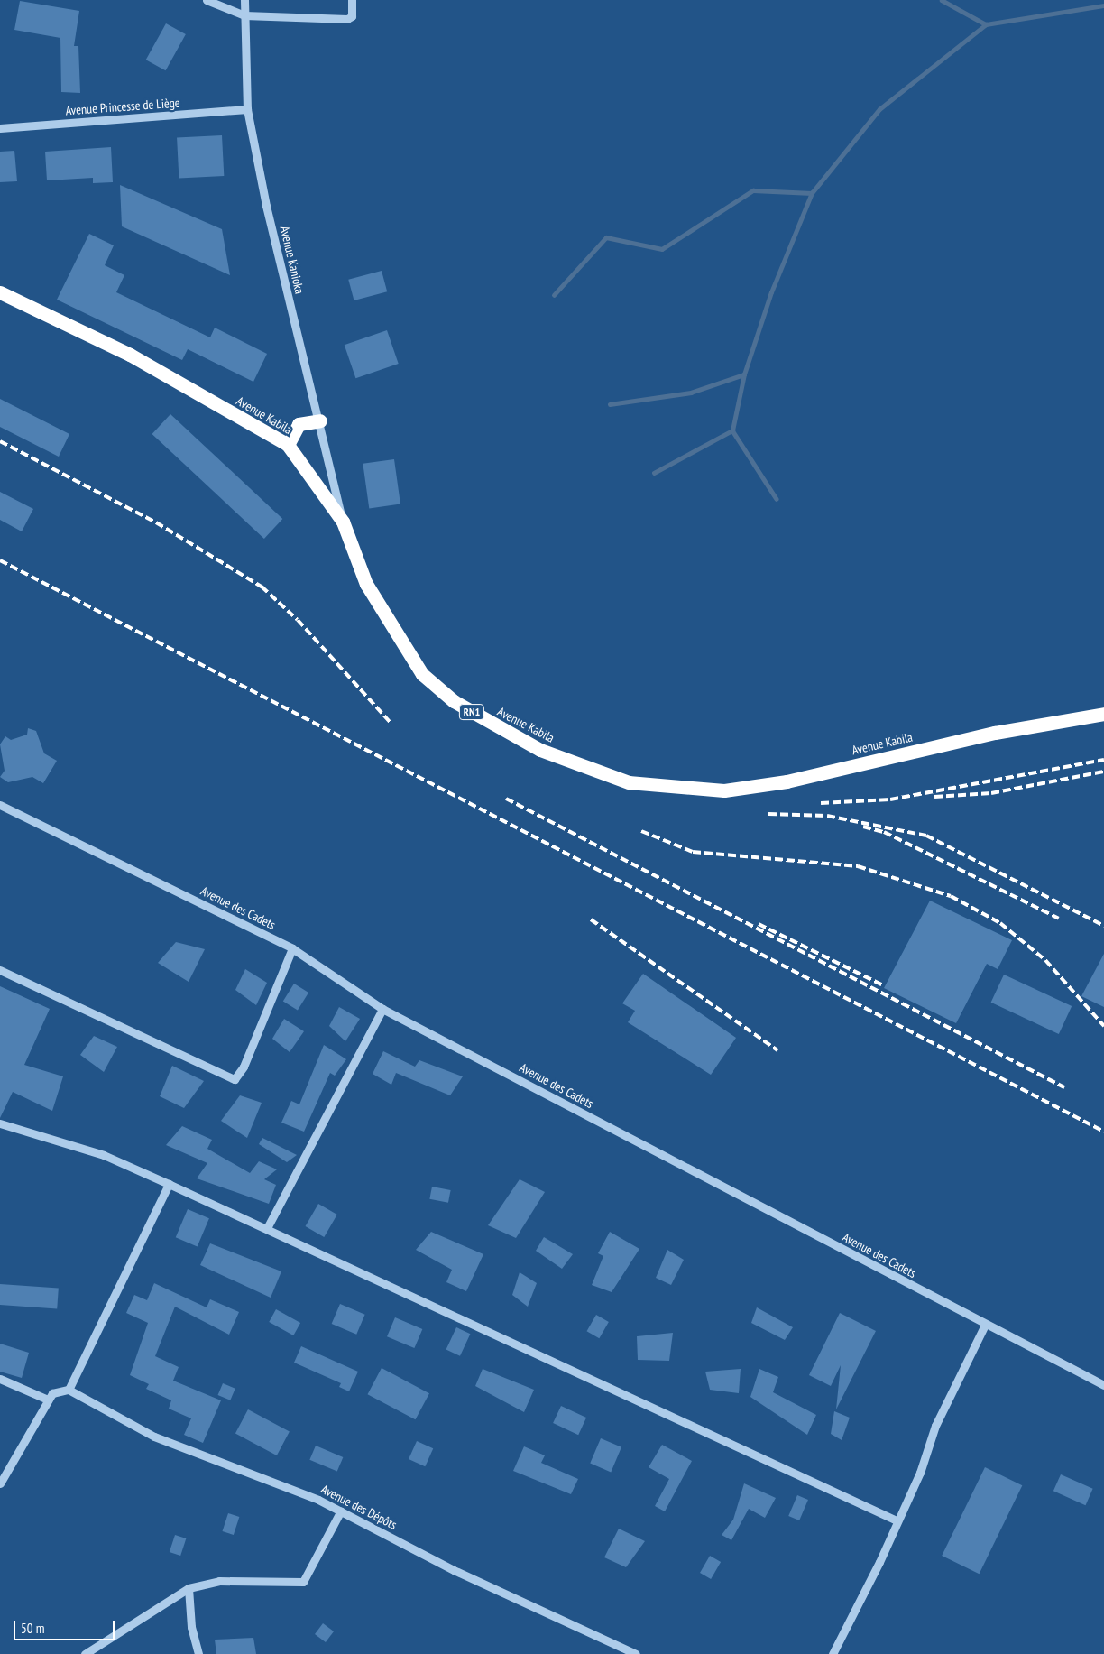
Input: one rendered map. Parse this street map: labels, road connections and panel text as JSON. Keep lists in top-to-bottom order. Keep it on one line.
{"streets":{"highway":["Avenue Kabila","RN1"],"street":["Avenue Princesse de Liège","Avenue Kanioka","Avenue des Cadets","Avenue des Dépôts"]},"crossings":[["Avenue Princesse de Liège","Avenue Kanioka"],["Avenue Kanioka","Avenue Kabila"]],"scale_bar":"50 m"}
